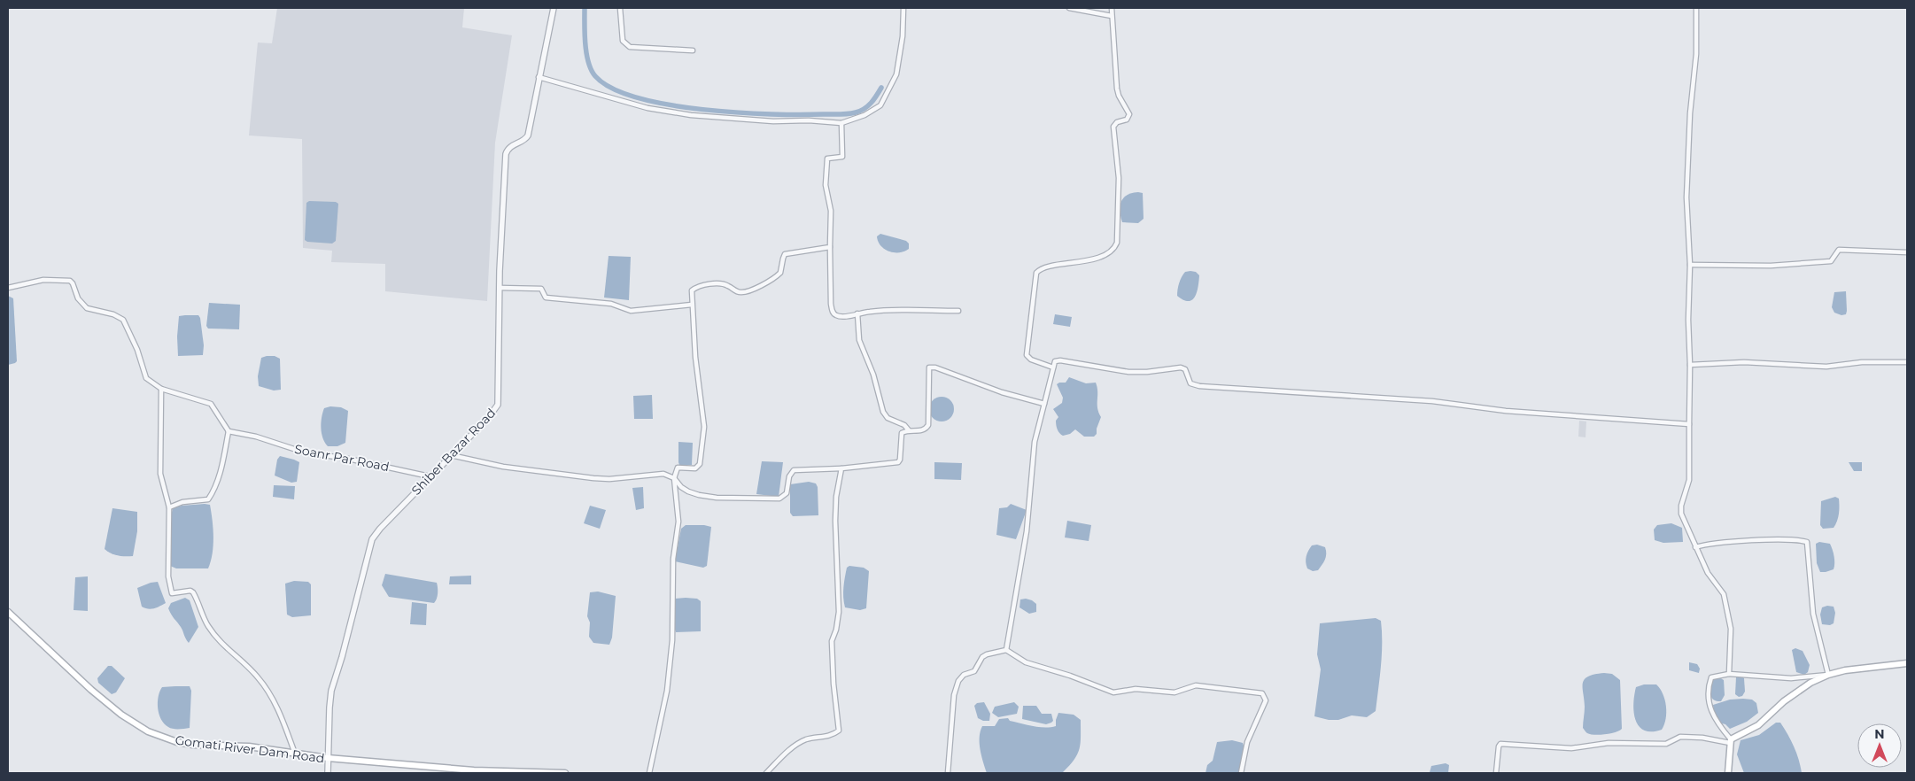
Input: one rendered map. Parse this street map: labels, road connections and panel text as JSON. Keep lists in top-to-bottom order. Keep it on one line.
{"streets":{"main road":["Gomati River Dam Road"],"street":["Shiber Bazar Road","Soanr Par Road"]},"crossings":[["Shiber Bazar Road","Soanr Par Road"],["Shiber Bazar Road","Gomati River Dam Road"]],"north":"top"}
